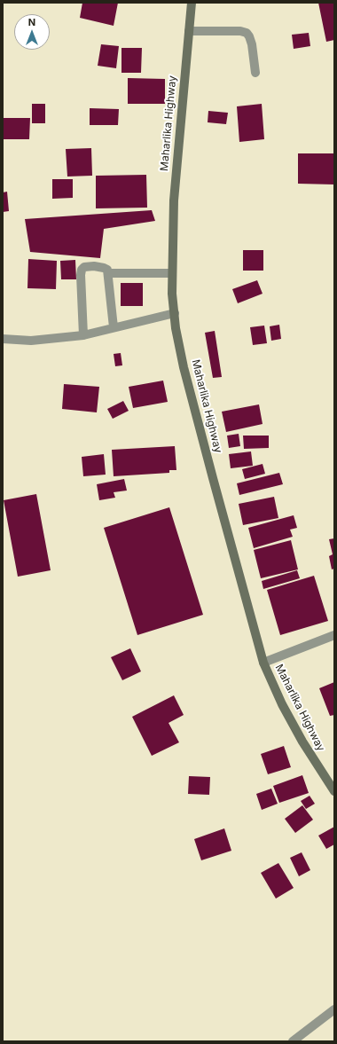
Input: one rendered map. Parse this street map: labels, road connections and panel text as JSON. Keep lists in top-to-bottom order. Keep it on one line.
{"streets":{"main road":["Maharlika Highway"]},"north":"top"}
